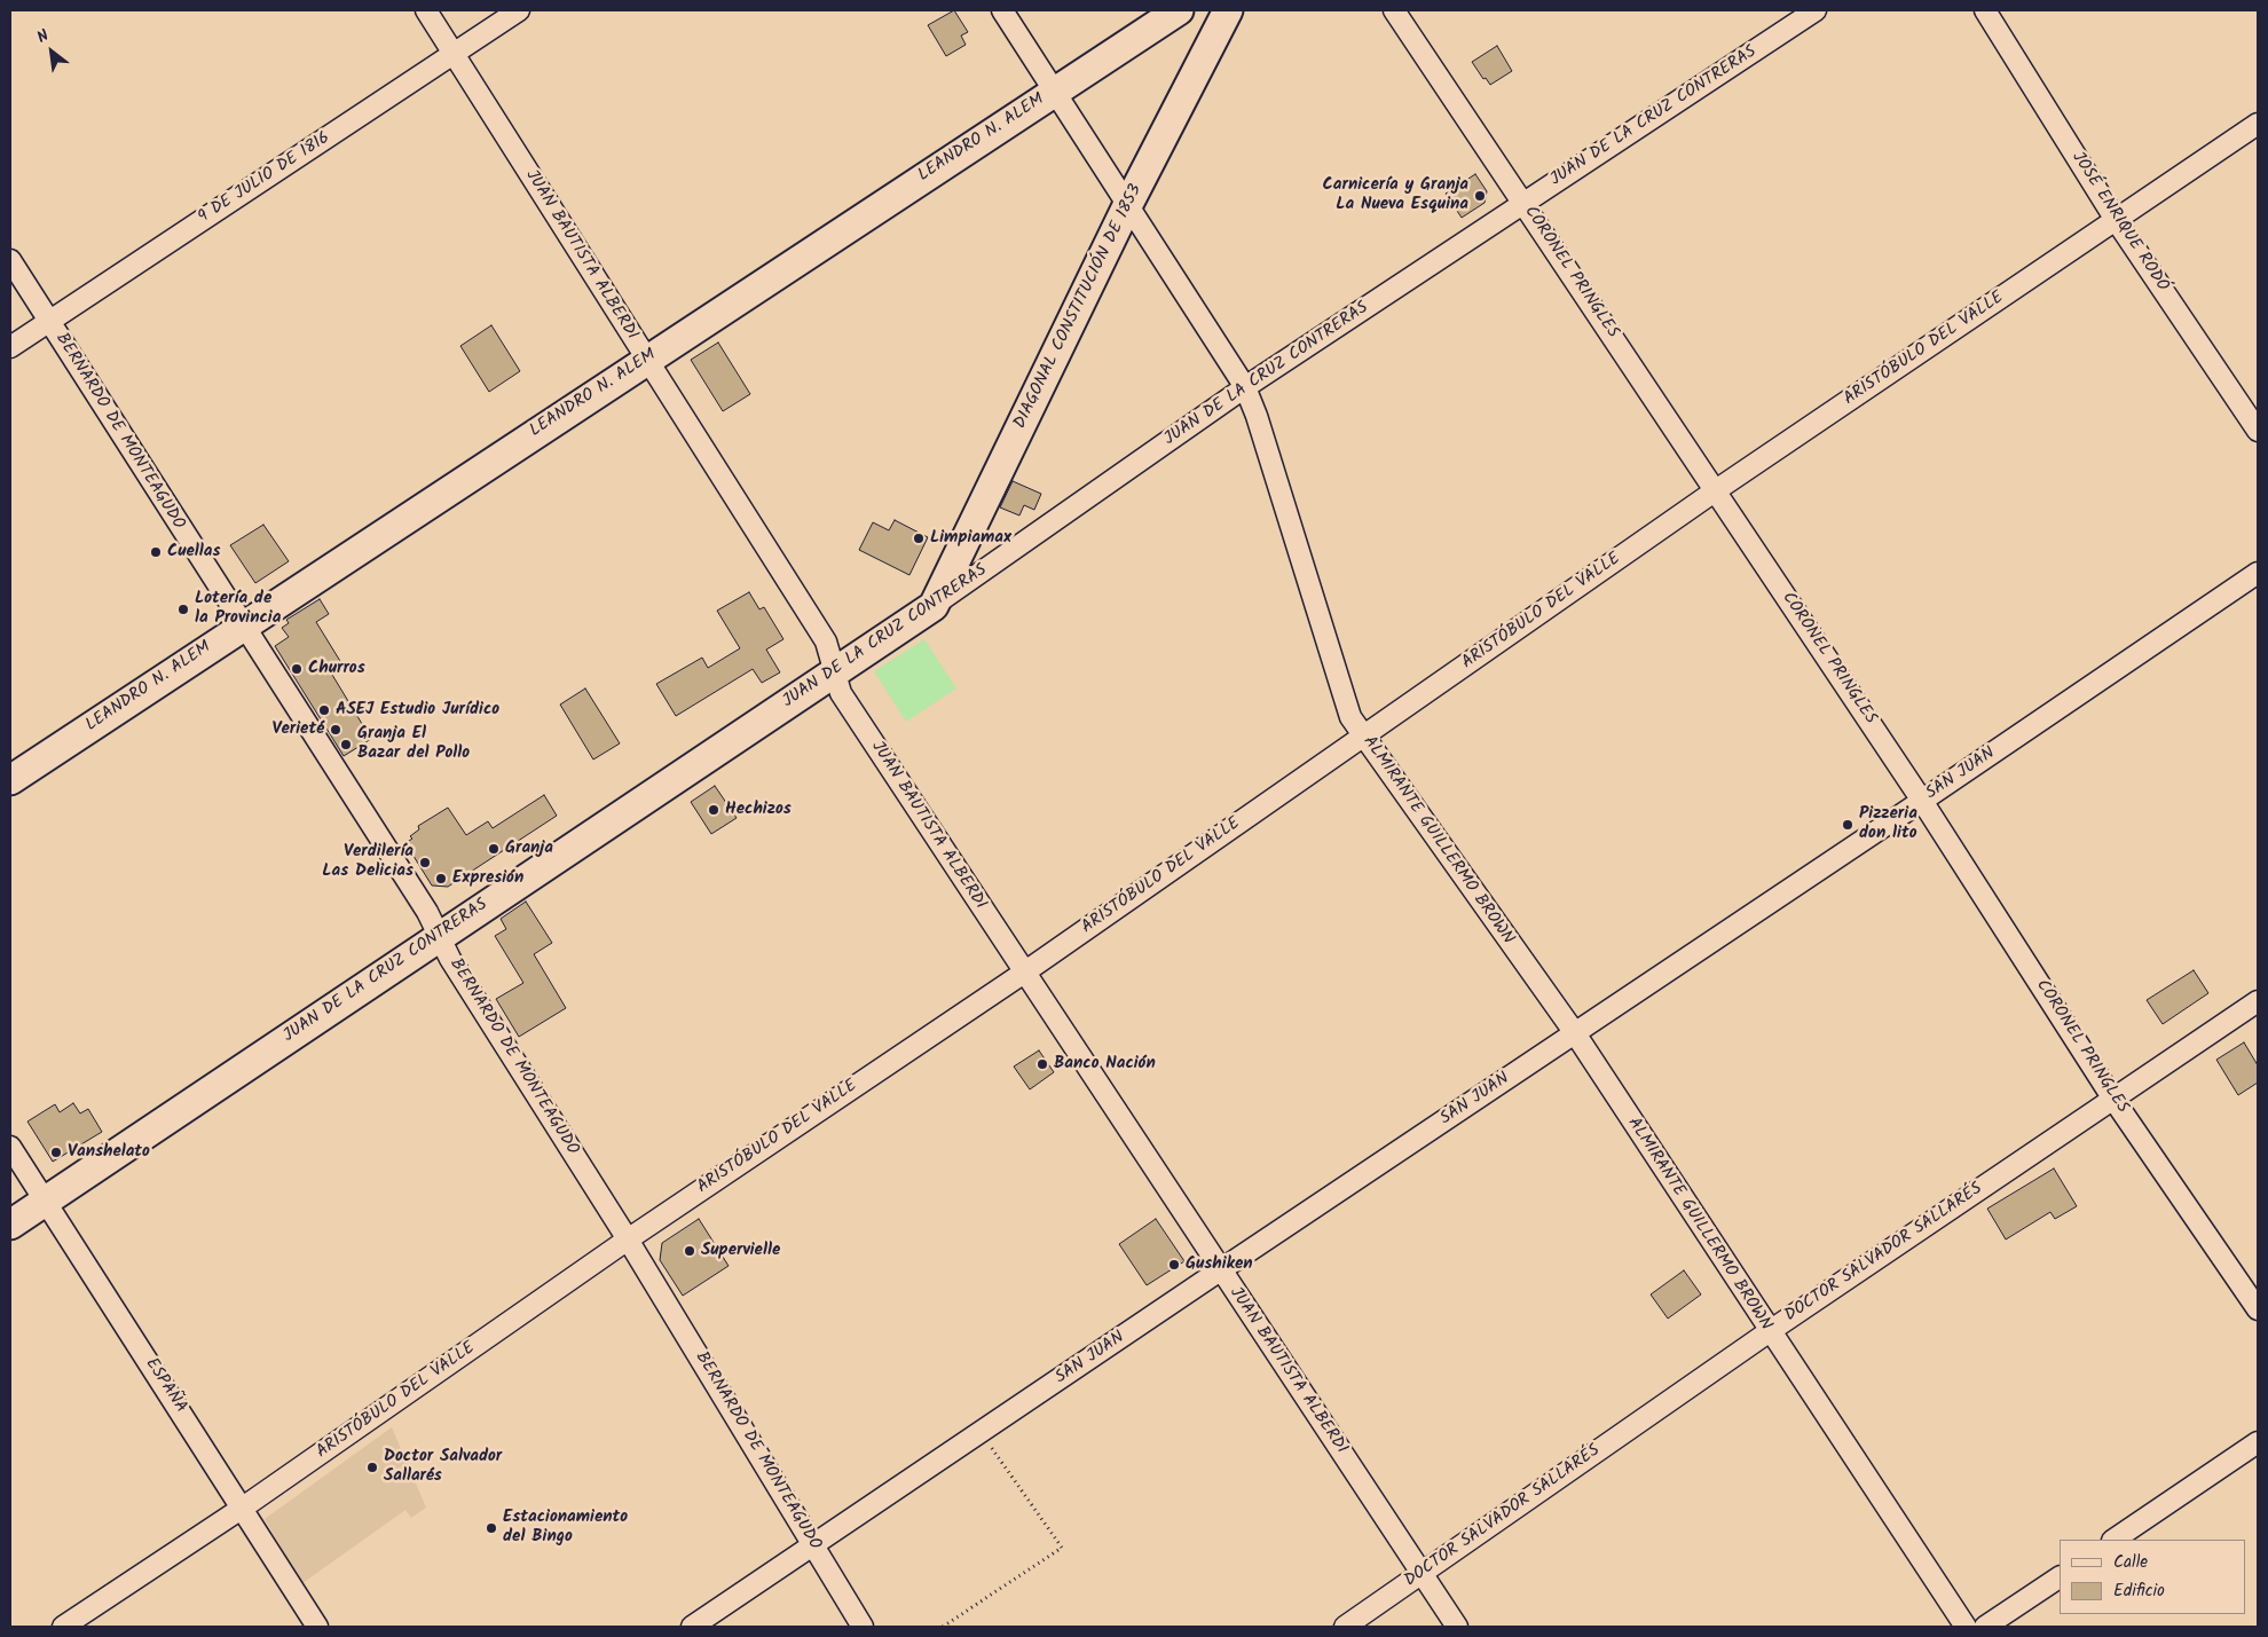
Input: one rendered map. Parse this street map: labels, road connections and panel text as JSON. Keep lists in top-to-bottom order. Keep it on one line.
{"streets":{"main road":["JUAN DE LA CRUZ CONTRERAS","LEANDRO N. ALEM","DIAGONAL CONSTITUCIÓN DE 1853"],"street":["9 DE JULIO DE 1816","JOSÉ ENRIQUE RODÓ","JUAN BAUTISTA ALBERDI","CORONEL PRINGLES","ARISTÓBULO DEL VALLE","BERNARDO DE MONTEAGUDO","SAN JUAN","ALMIRANTE GUILLERMO BROWN","DOCTOR SALVADOR SALLARÉS","ESPAÑA"]},"crossings":[["JUAN DE LA CRUZ CONTRERAS","JUAN BAUTISTA ALBERDI"],["JUAN DE LA CRUZ CONTRERAS","CORONEL PRINGLES"],["JUAN DE LA CRUZ CONTRERAS","DIAGONAL CONSTITUCIÓN DE 1853"],["JUAN DE LA CRUZ CONTRERAS","BERNARDO DE MONTEAGUDO"],["JUAN DE LA CRUZ CONTRERAS","ALMIRANTE GUILLERMO BROWN"],["JUAN DE LA CRUZ CONTRERAS","ESPAÑA"],["LEANDRO N. ALEM","JUAN BAUTISTA ALBERDI"],["LEANDRO N. ALEM","BERNARDO DE MONTEAGUDO"],["LEANDRO N. ALEM","ALMIRANTE GUILLERMO BROWN"],["9 DE JULIO DE 1816","JUAN BAUTISTA ALBERDI"],["9 DE JULIO DE 1816","BERNARDO DE MONTEAGUDO"],["JOSÉ ENRIQUE RODÓ","ARISTÓBULO DEL VALLE"],["JUAN BAUTISTA ALBERDI","ARISTÓBULO DEL VALLE"],["JUAN BAUTISTA ALBERDI","SAN JUAN"],["JUAN BAUTISTA ALBERDI","DOCTOR SALVADOR SALLARÉS"],["CORONEL PRINGLES","ARISTÓBULO DEL VALLE"],["CORONEL PRINGLES","SAN JUAN"],["CORONEL PRINGLES","DOCTOR SALVADOR SALLARÉS"],["DIAGONAL CONSTITUCIÓN DE 1853","ALMIRANTE GUILLERMO BROWN"],["ARISTÓBULO DEL VALLE","BERNARDO DE MONTEAGUDO"],["ARISTÓBULO DEL VALLE","ALMIRANTE GUILLERMO BROWN"],["ARISTÓBULO DEL VALLE","ESPAÑA"],["BERNARDO DE MONTEAGUDO","SAN JUAN"],["SAN JUAN","ALMIRANTE GUILLERMO BROWN"],["ALMIRANTE GUILLERMO BROWN","DOCTOR SALVADOR SALLARÉS"]],"places":["Carnicería y Granja La Nueva Esquina","Limpiamax","Cuellas","Lotería de la Provincia","Churros","ASEJ Estudio Jurídico","Verieté","Granja El Bazar del Pollo","Hechizos","Pizzeria don lito","Granja","Verdilería Las Delicias","Expresión","Banco Nación","Vanshelato","Supervielle","Gushiken","Doctor Salvador Sallarés","Estacionamiento del Bingo"],"legend":["Calle","Edificio"],"north":"top left"}
